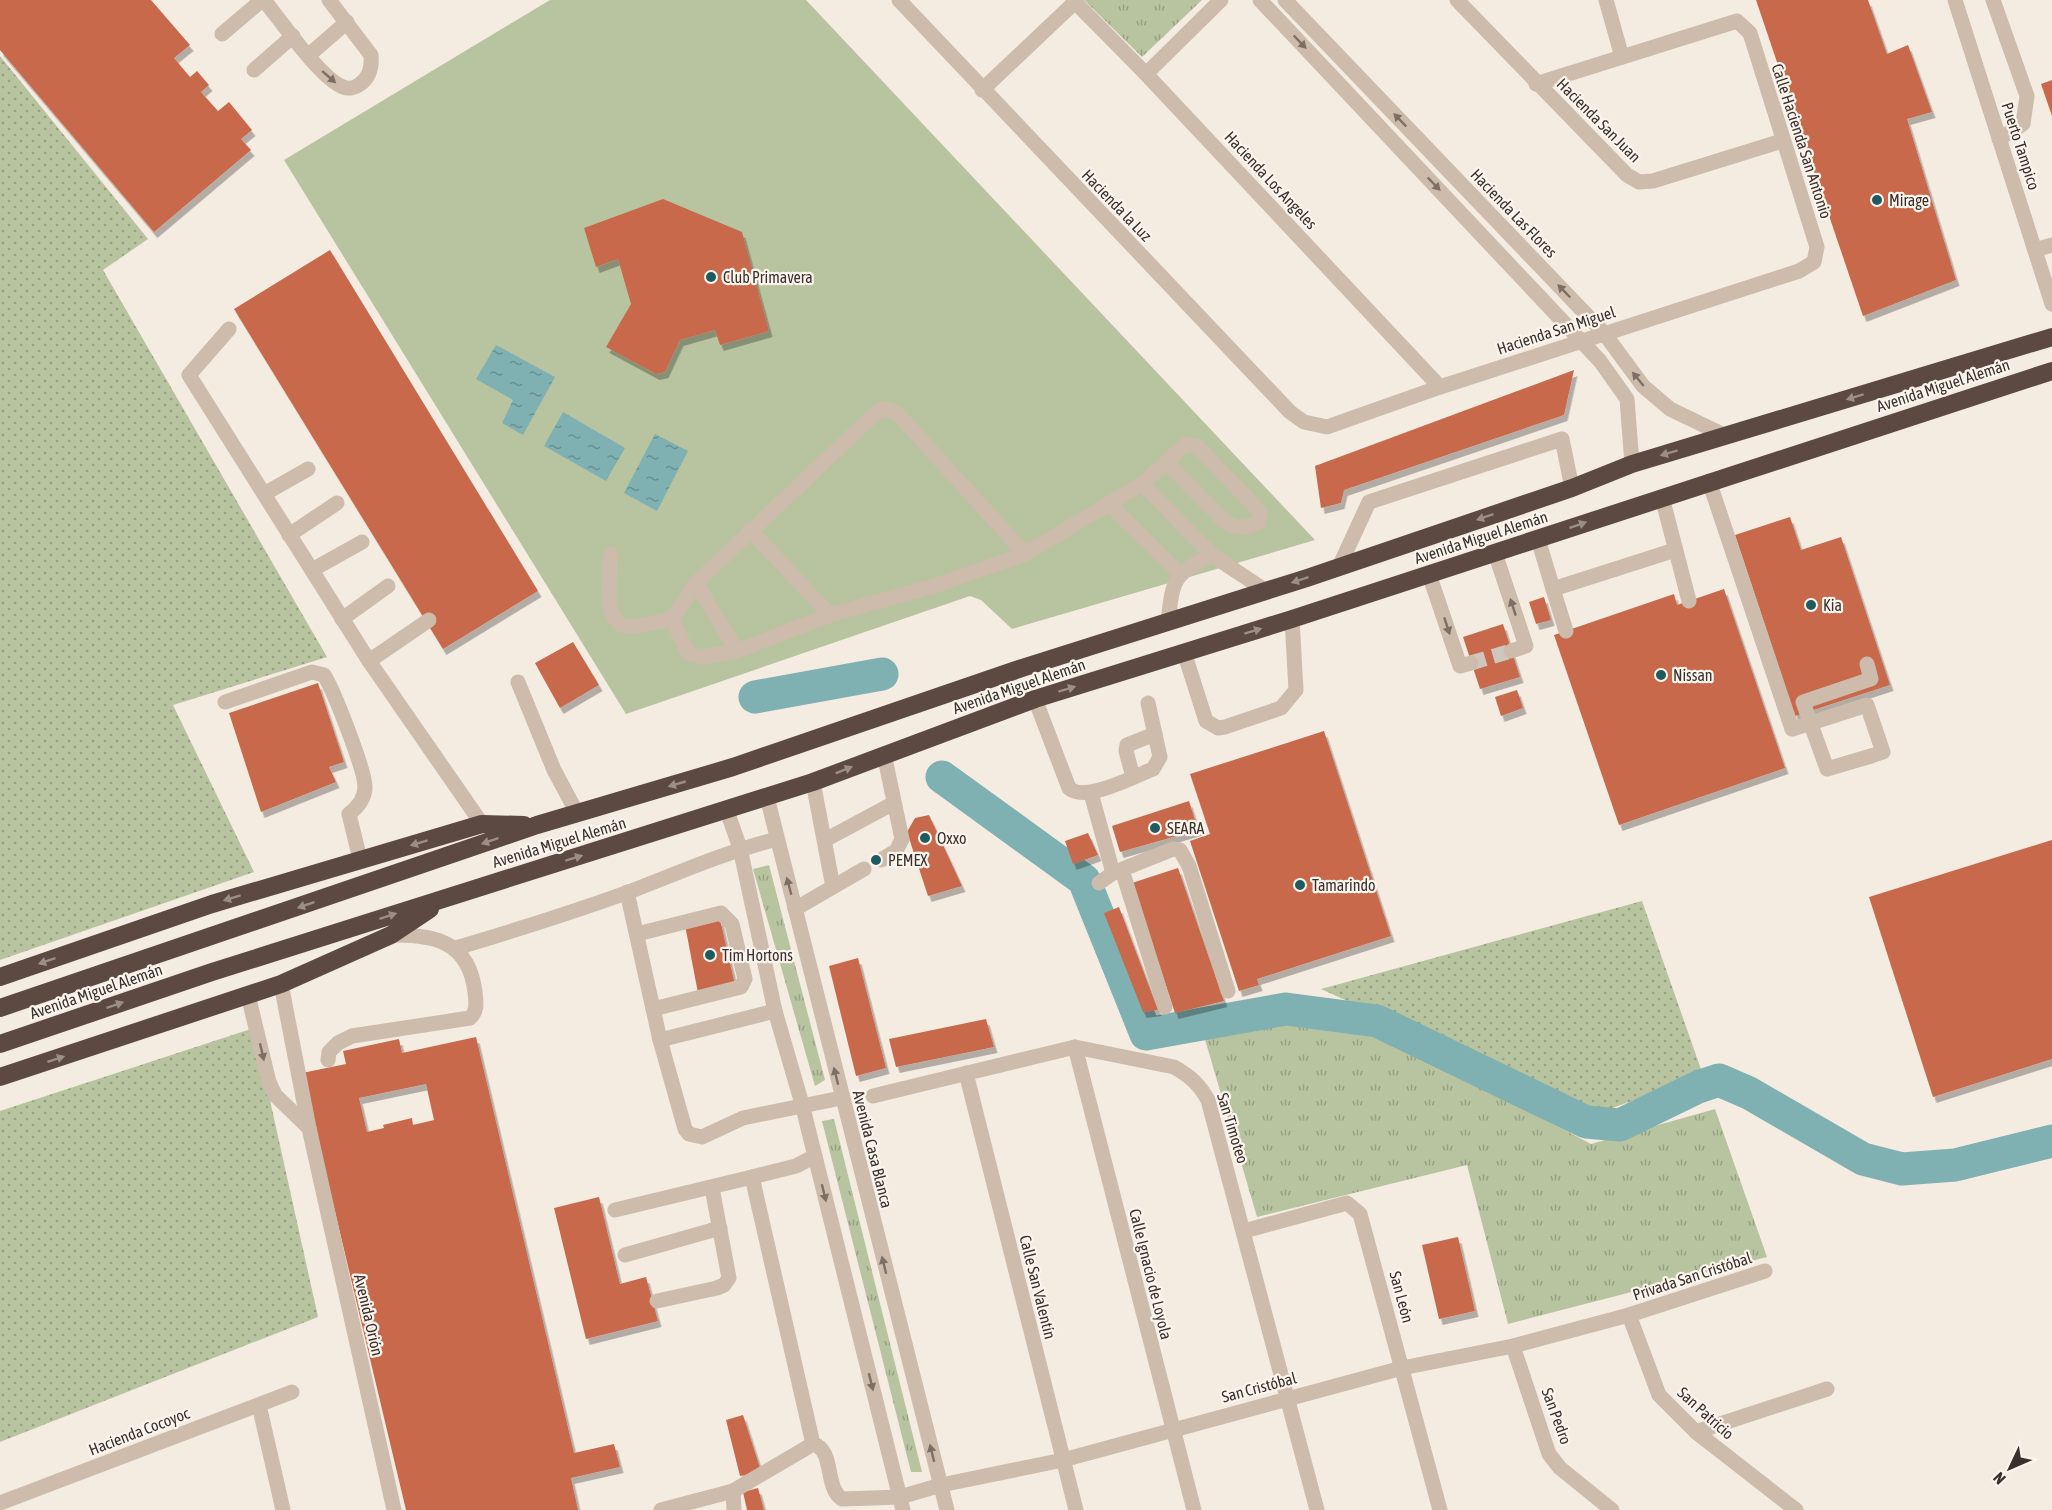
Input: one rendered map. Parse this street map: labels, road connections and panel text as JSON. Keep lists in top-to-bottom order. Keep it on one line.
{"streets":{"highway":["Avenida Miguel Alemán"],"street":["Hacienda San Juan","Calle Hacienda San Antonio","Puerto Tampico","Hacienda Los Angeles","Hacienda la Luz","Hacienda Las Flores","Hacienda San Miguel","San Timoteo","Avenida Casa Blanca","Calle Ignacio de Loyola","Privada San Cristóbal","Calle San Valentín","San León","Avenida Orión","San Cristóbal","San Patricio","San Pedro","Hacienda Cocoyoc"]},"crossings":[["Hacienda San Juan","Calle Hacienda San Antonio"],["Calle Hacienda San Antonio","Hacienda San Miguel"],["Hacienda Los Angeles","Hacienda San Miguel"],["Hacienda la Luz","Hacienda San Miguel"],["Hacienda Las Flores","Hacienda San Miguel"],["Hacienda Las Flores","Avenida Miguel Alemán"],["Avenida Miguel Alemán","Avenida Casa Blanca"],["San Timoteo","Calle Ignacio de Loyola"],["San Timoteo","Calle San Valentín"],["San Timoteo","San León"],["San Timoteo","San Cristóbal"],["Avenida Casa Blanca","San Cristóbal"],["Calle Ignacio de Loyola","San Cristóbal"],["Privada San Cristóbal","San Cristóbal"],["Privada San Cristóbal","San Patricio"],["Calle San Valentín","San Cristóbal"],["San León","San Cristóbal"],["San Cristóbal","San Patricio"],["San Cristóbal","San Pedro"]],"places":["Mirage","Club Primavera","Kia","Nissan","SEARA","Oxxo","PEMEX","Tamarindo","Tim Hortons"],"north":"bottom left"}
